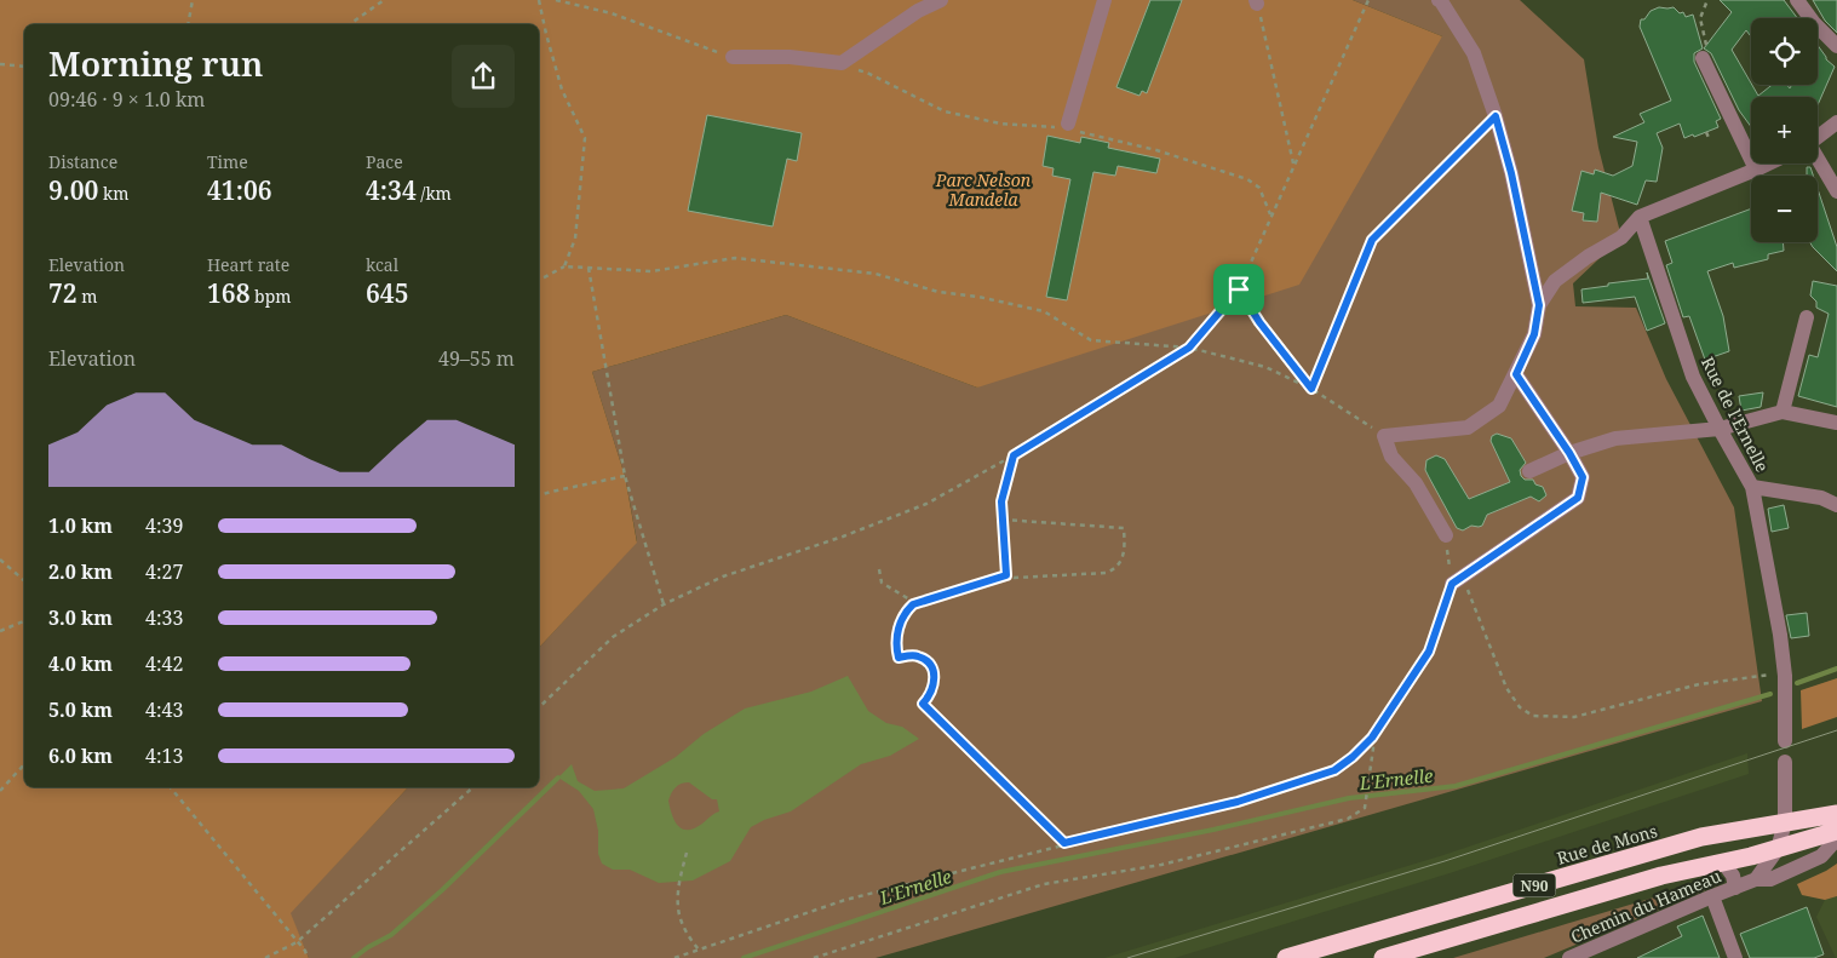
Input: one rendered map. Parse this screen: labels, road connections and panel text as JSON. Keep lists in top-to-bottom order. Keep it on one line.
{"streets":{"highway":["Rue de Mons","N90"],"street":["Rue de l'Ernelle","Chemin du Hameau"]},"crossings":[["Rue de Mons","N90"],["Rue de Mons","Chemin du Hameau"],["N90","Chemin du Hameau"]],"water":["L'Ernelle"],"parks":["Parc Nelson Mandela"],"page":{"map_buttons":["+","−"],"heading":["Morning run","09:46 · 9 × 1.0 km"],"stats":[["Distance","9.00 km"],["Time","41:06"],["Pace","4:34 /km"],["Elevation","72 m"],["Heart rate","168 bpm"],["kcal","645"]],"chart":["Elevation","49–55 m"],"list":[{"name":"1.0 km","note":"4:39"},{"name":"2.0 km","note":"4:27"},{"name":"3.0 km","note":"4:33"},{"name":"4.0 km","note":"4:42"},{"name":"5.0 km","note":"4:43"},{"name":"6.0 km","note":"4:13"}]}}
